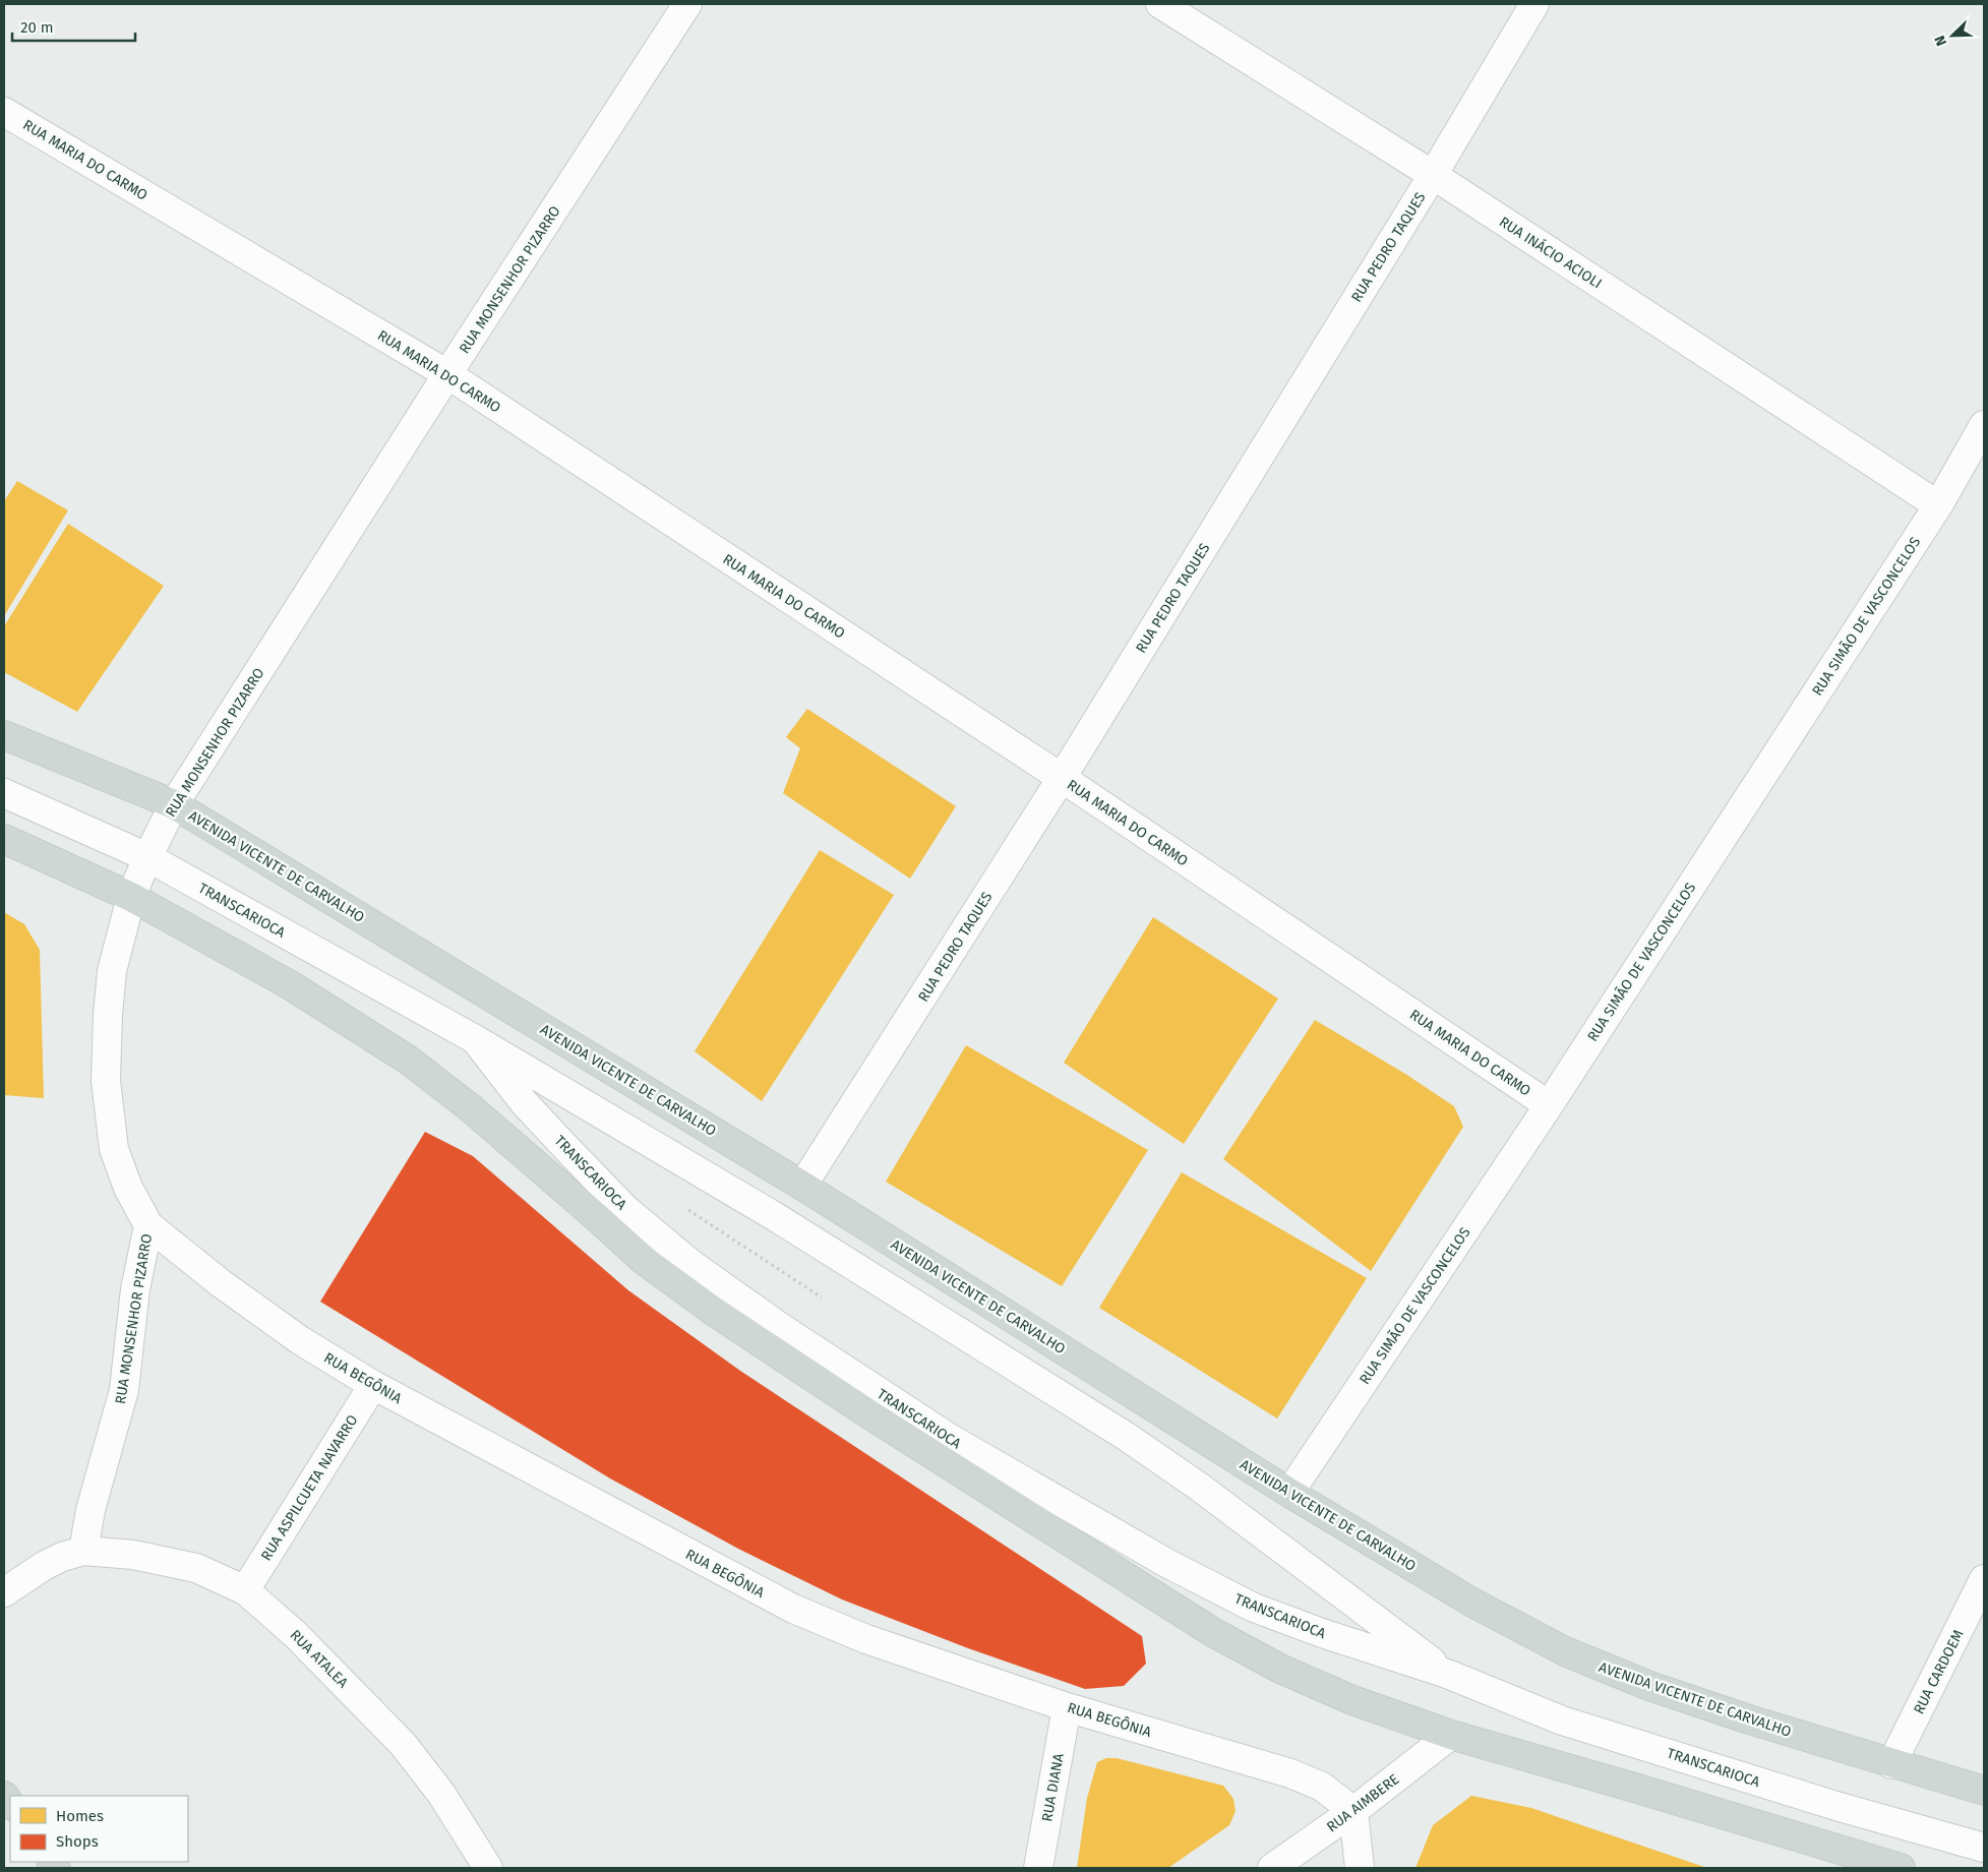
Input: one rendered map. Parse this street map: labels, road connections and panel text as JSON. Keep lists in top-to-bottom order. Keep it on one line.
{"streets":{"main road":["AVENIDA VICENTE DE CARVALHO"],"street":["RUA MARIA DO CARMO","RUA PEDRO TAQUES","RUA INÁCIO ACIOLI","RUA MONSENHOR PIZARRO","RUA SIMÃO DE VASCONCELOS","TRANSCARIOCA","RUA BEGÔNIA","RUA ASPILCUETA NAVARRO","RUA ATALEA","RUA CARDOEM","RUA DIANA","RUA AIMBERE"]},"crossings":[["RUA MARIA DO CARMO","RUA PEDRO TAQUES"],["RUA MARIA DO CARMO","RUA MONSENHOR PIZARRO"],["RUA MARIA DO CARMO","RUA SIMÃO DE VASCONCELOS"],["RUA PEDRO TAQUES","RUA INÁCIO ACIOLI"],["RUA PEDRO TAQUES","AVENIDA VICENTE DE CARVALHO"],["RUA INÁCIO ACIOLI","RUA SIMÃO DE VASCONCELOS"],["RUA MONSENHOR PIZARRO","AVENIDA VICENTE DE CARVALHO"],["RUA MONSENHOR PIZARRO","TRANSCARIOCA"],["RUA MONSENHOR PIZARRO","RUA BEGÔNIA"],["RUA MONSENHOR PIZARRO","RUA ATALEA"],["RUA SIMÃO DE VASCONCELOS","AVENIDA VICENTE DE CARVALHO"],["AVENIDA VICENTE DE CARVALHO","RUA CARDOEM"],["RUA BEGÔNIA","RUA ASPILCUETA NAVARRO"],["RUA BEGÔNIA","RUA DIANA"],["RUA BEGÔNIA","RUA AIMBERE"],["RUA ASPILCUETA NAVARRO","RUA ATALEA"]],"legend":["Homes","Shops"],"scale_bar":"20 m","north":"bottom left"}
